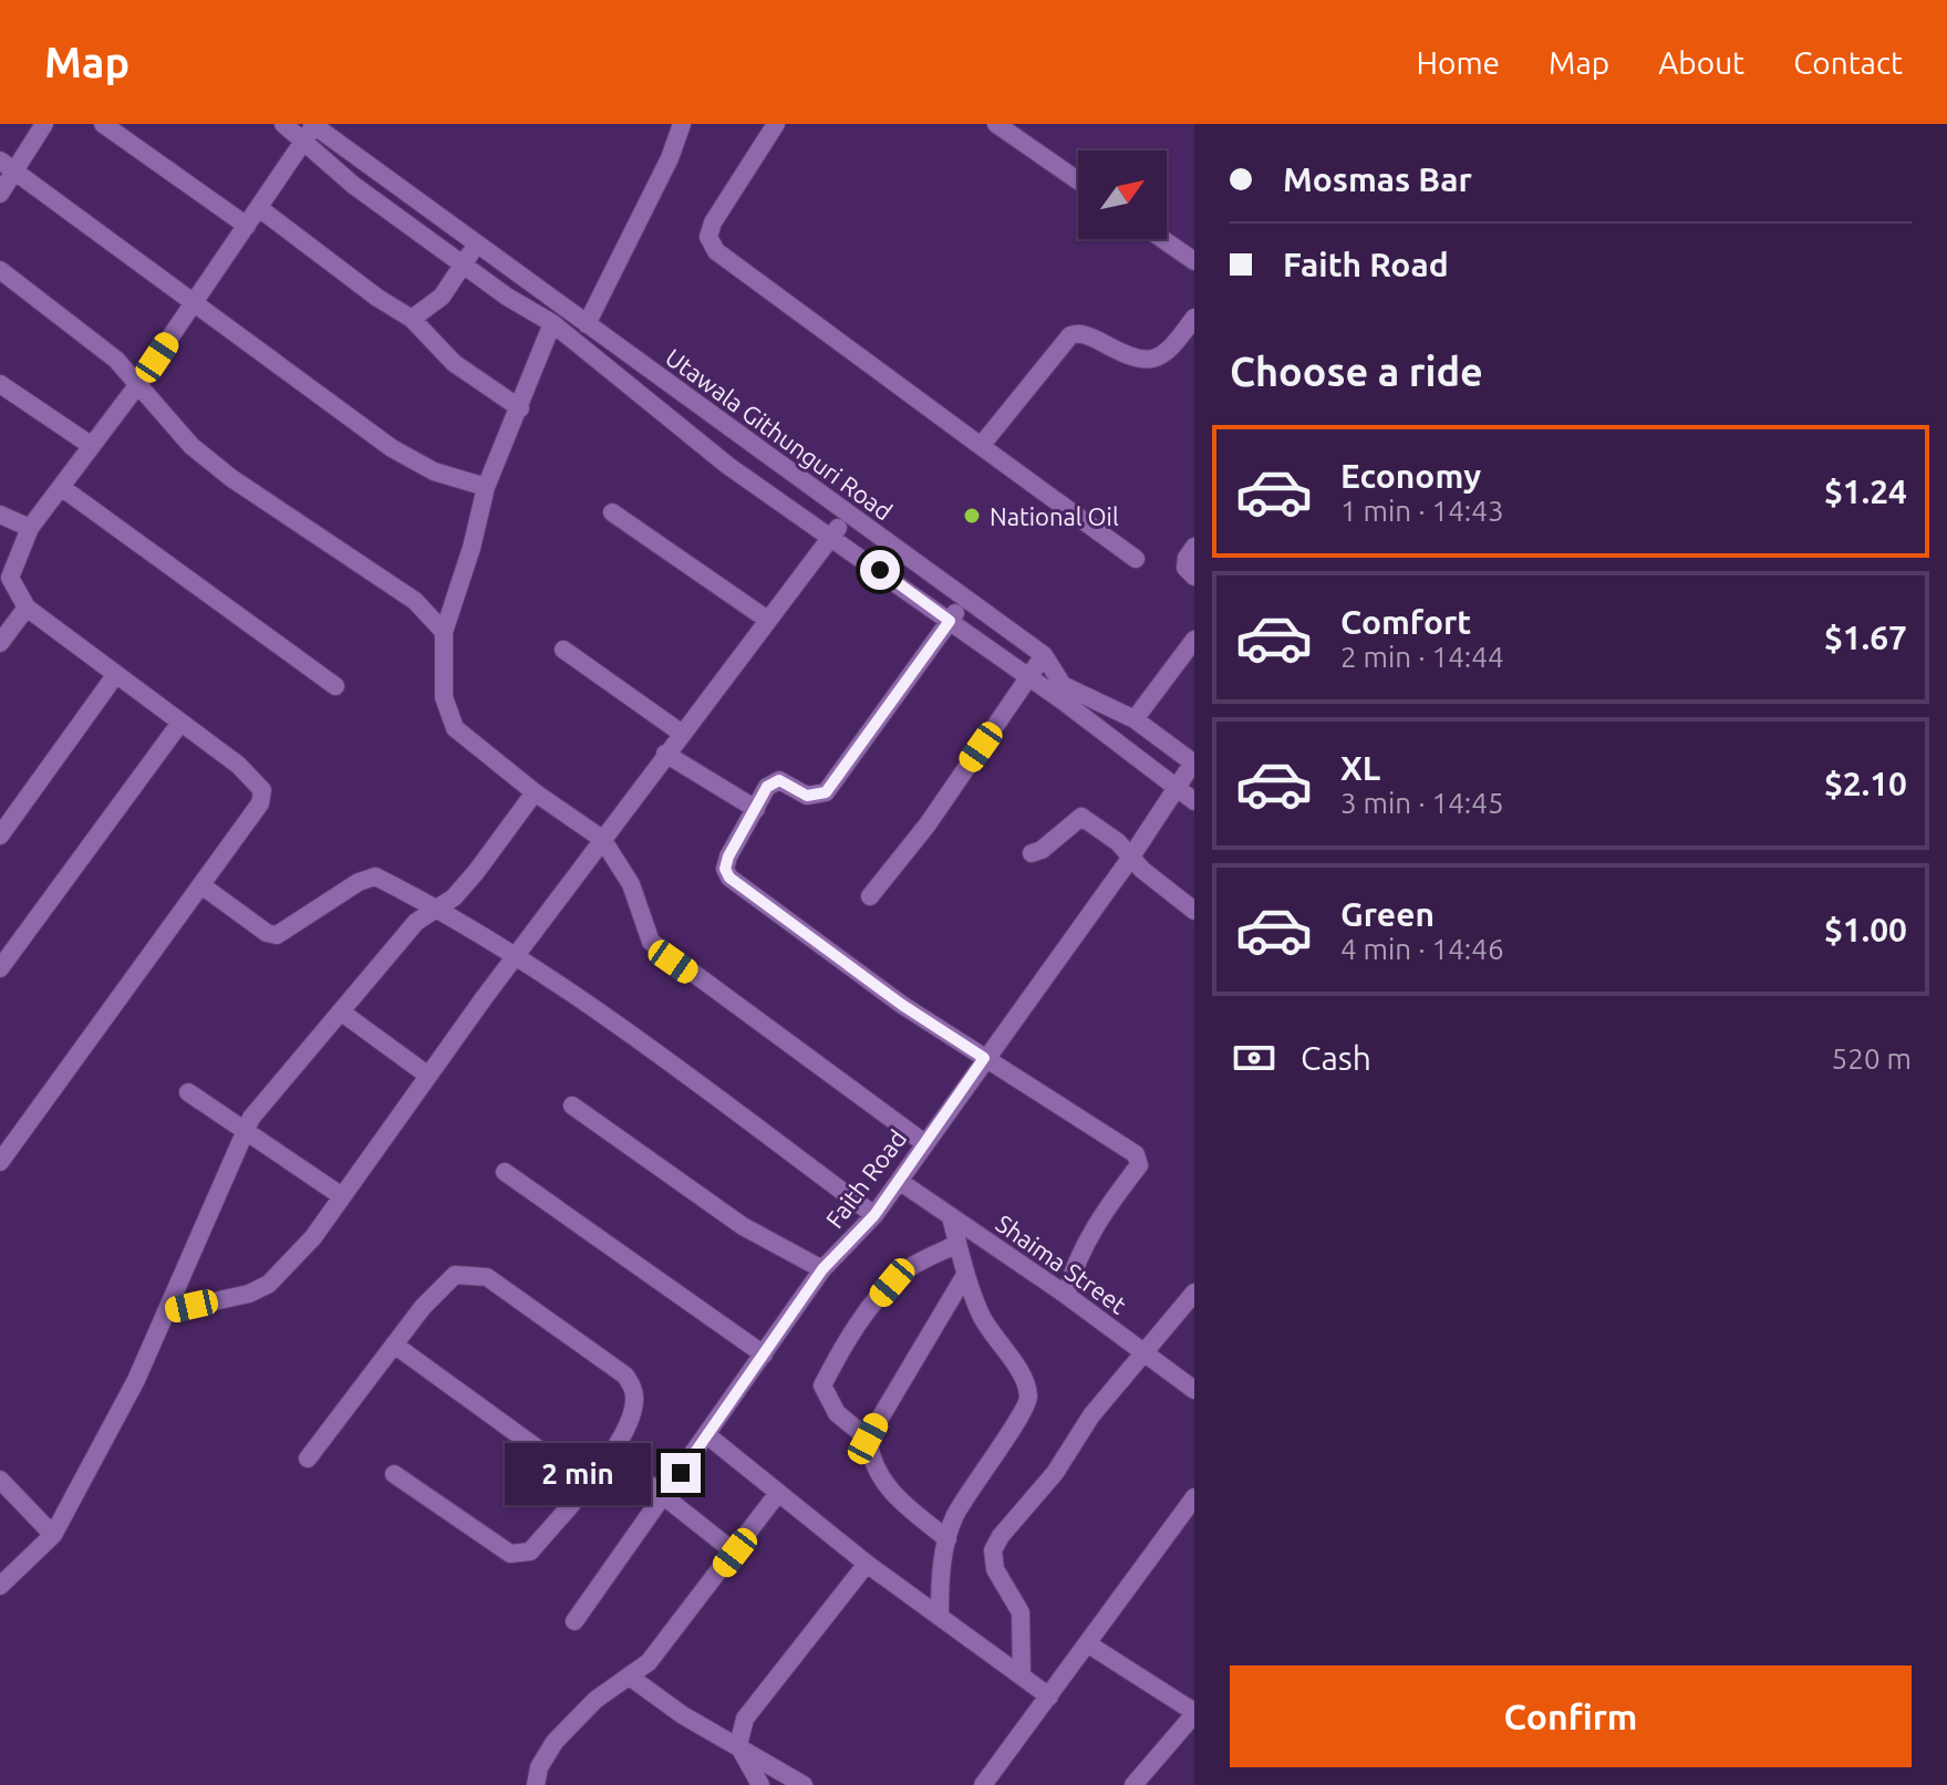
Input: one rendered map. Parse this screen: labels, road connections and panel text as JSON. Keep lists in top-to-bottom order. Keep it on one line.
{"streets":{"street":["Utawala Githunguri Road","Faith Road","Shaima Street"]},"crossings":[["Utawala Githunguri Road","Faith Road"],["Faith Road","Shaima Street"]],"places":["National Oil"],"north":"top right","page":{"header":"Map","nav":["Home","Map","About","Contact"],"banner":["Mosmas Bar","Faith Road"],"heading":"Choose a ride","list":[{"name":"Economy","note":"1 min · 14:43","value":"$1.24"},{"name":"Comfort","note":"2 min · 14:44","value":"$1.67"},{"name":"XL","note":"3 min · 14:45","value":"$2.10"},{"name":"Green","note":"4 min · 14:46","value":"$1.00"}],"pay":["Cash","520 m"],"bubble":"2 min","buttons":"Confirm"}}
